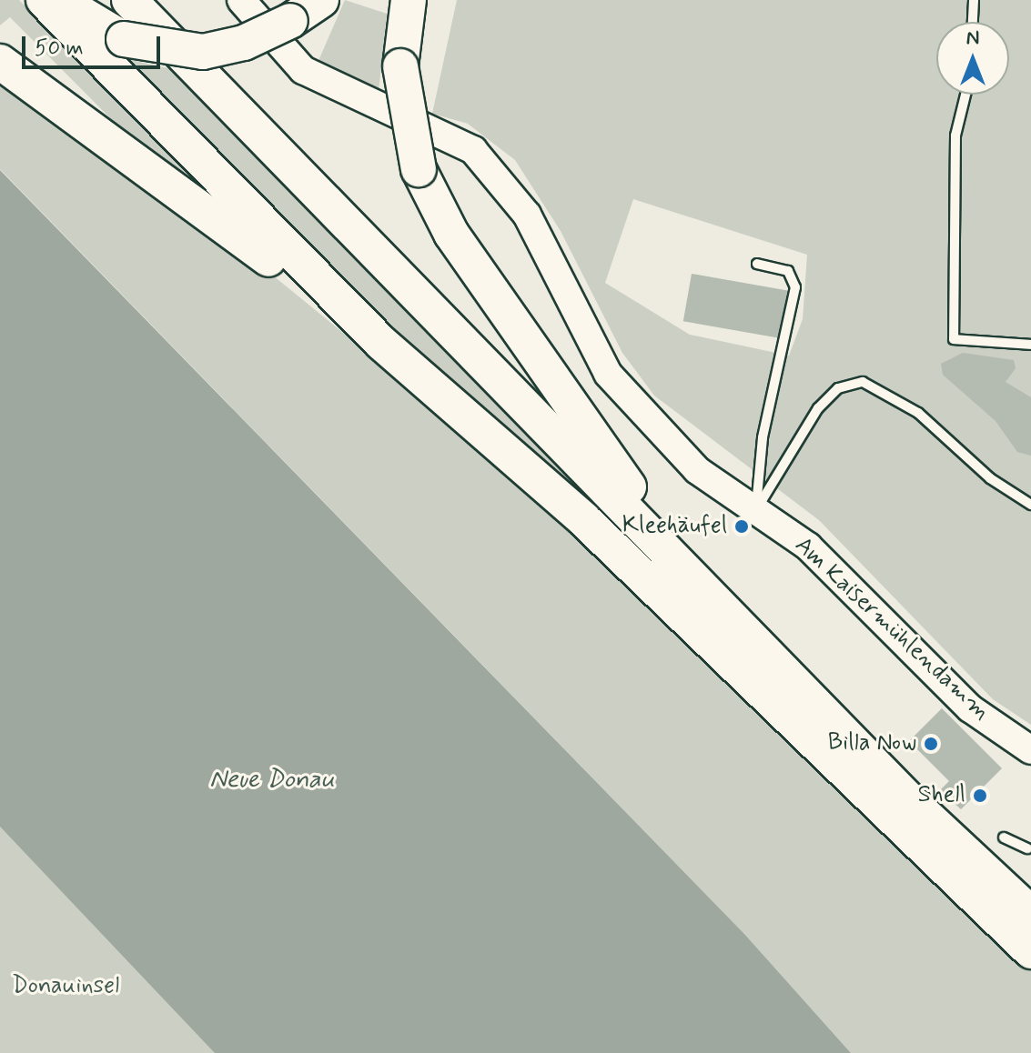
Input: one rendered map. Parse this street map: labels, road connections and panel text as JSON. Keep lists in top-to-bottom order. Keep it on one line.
{"streets":{"street":["Am Kaisermühlendamm"]},"water":["Neue Donau"],"parks":["Donauinsel"],"places":["Kleehäufel","Billa Now","Shell"],"scale_bar":"50 m","north":"top"}
